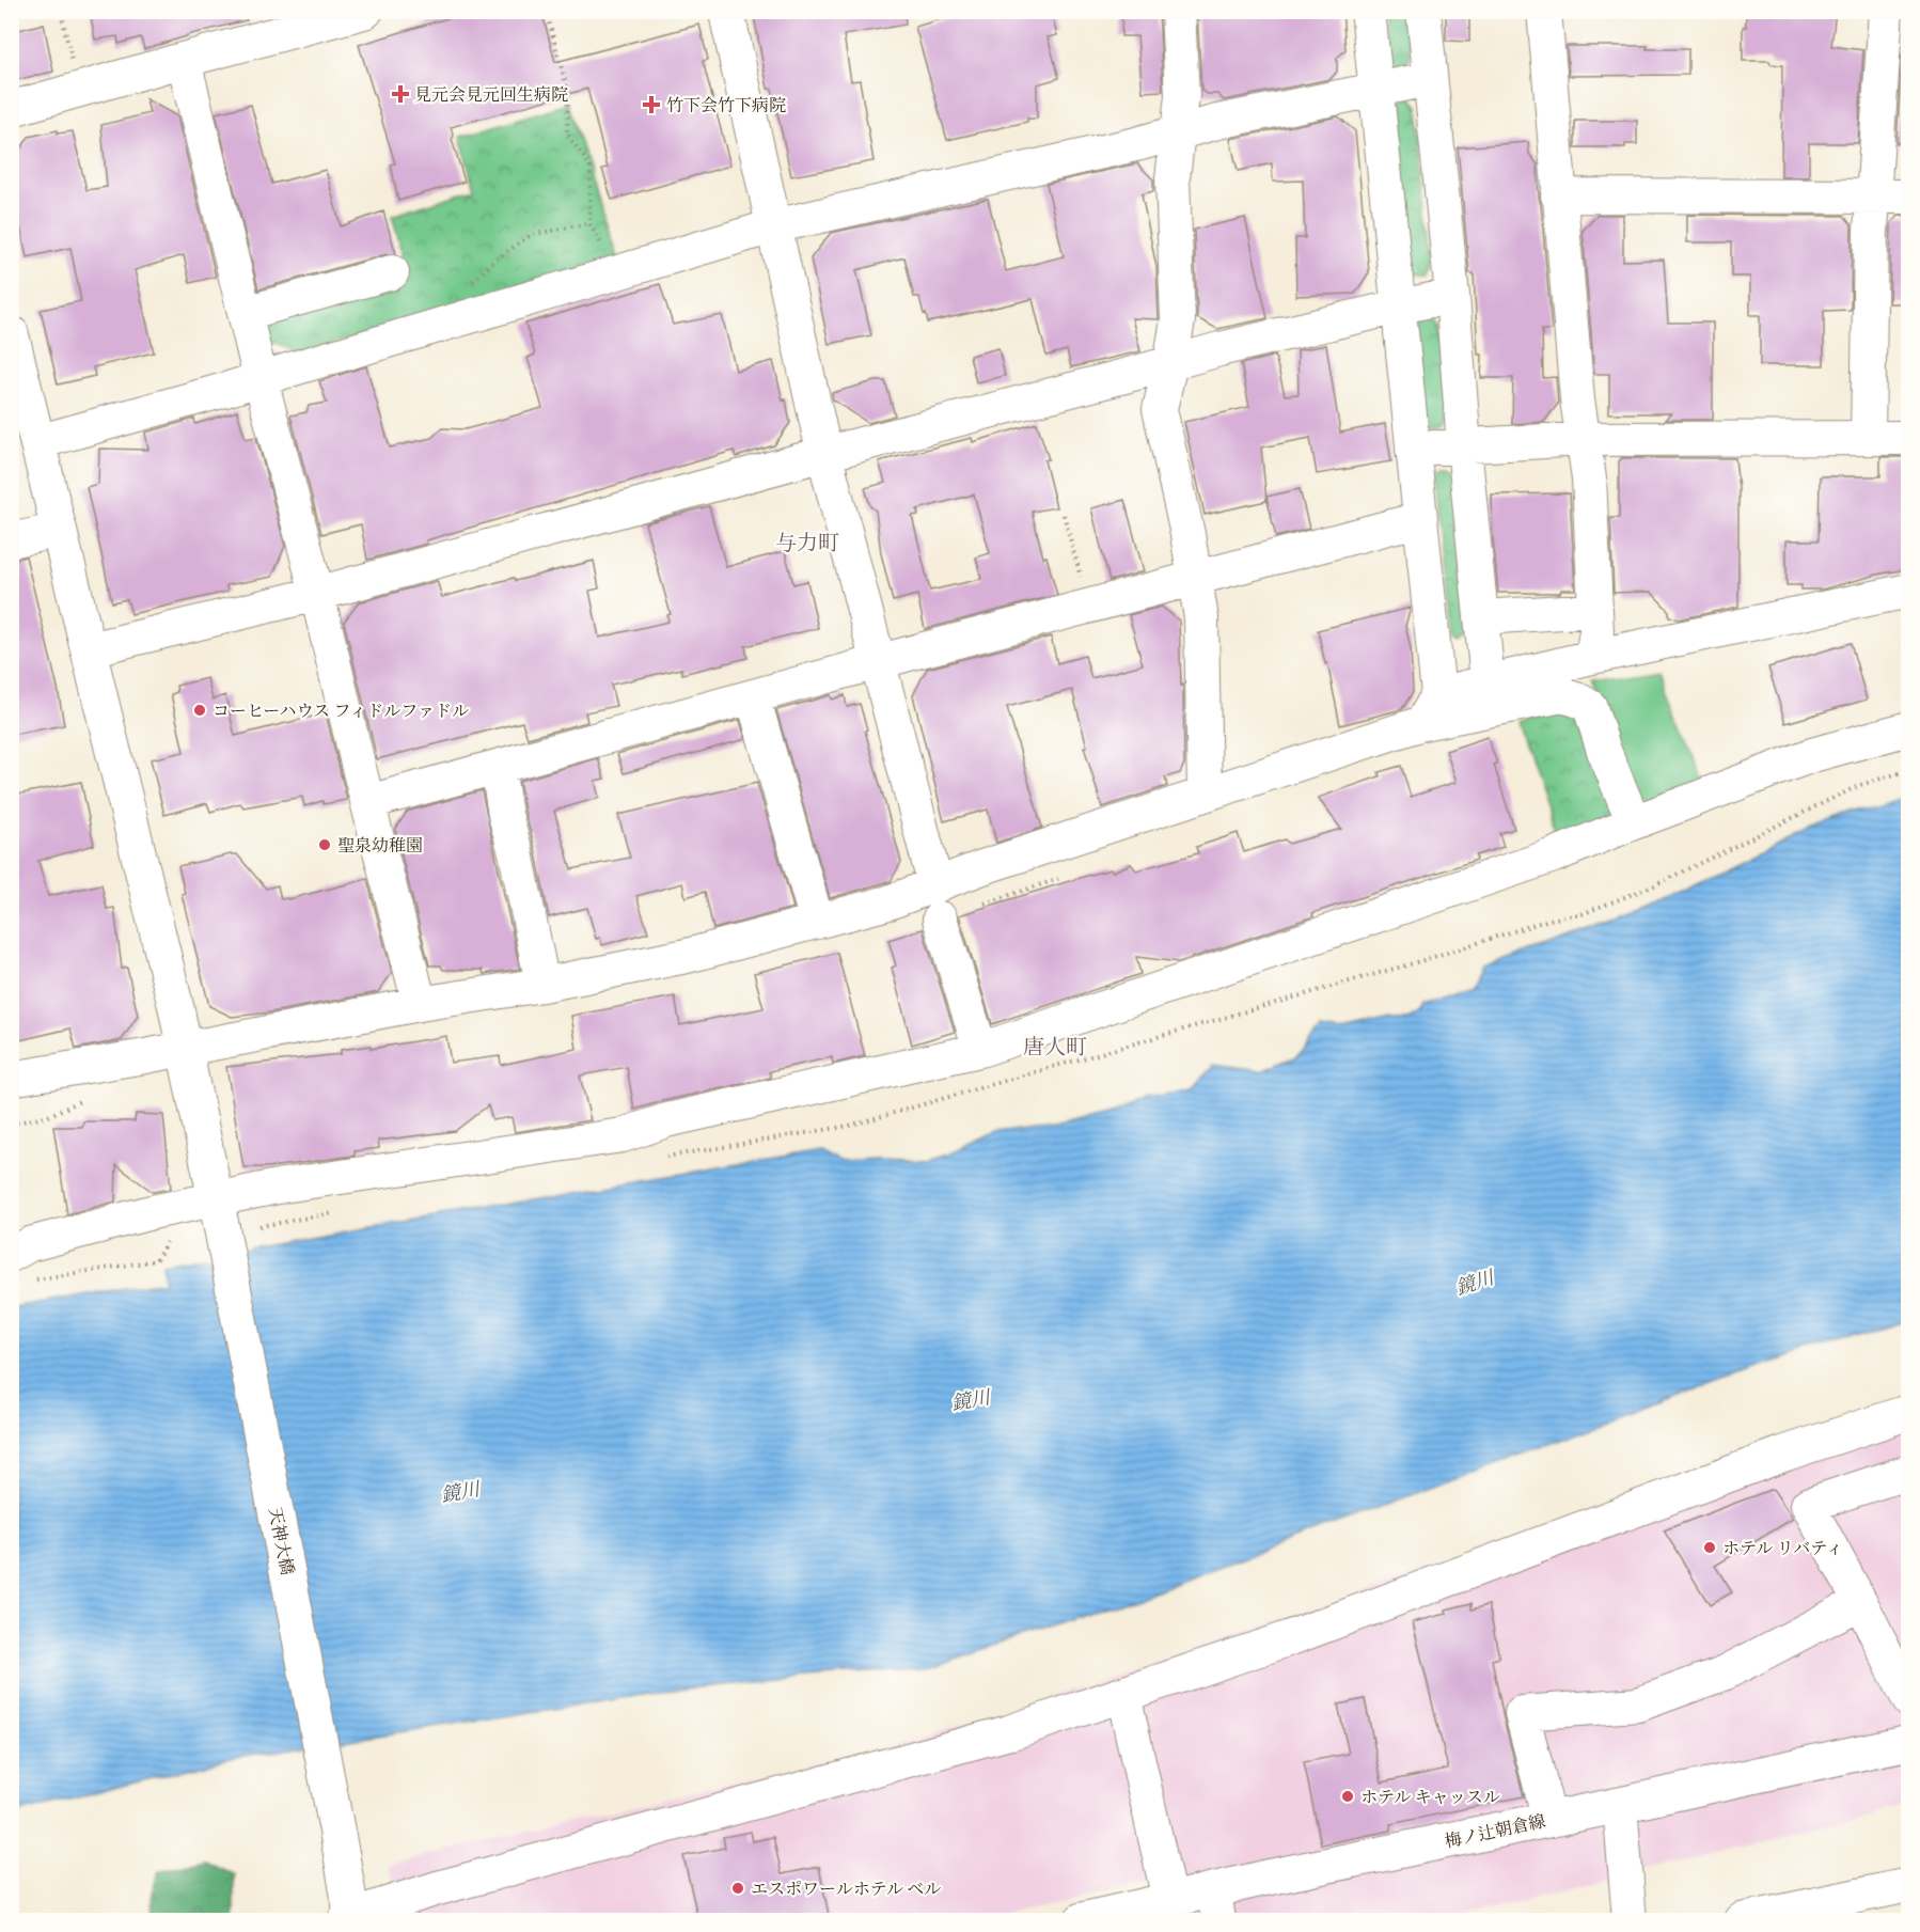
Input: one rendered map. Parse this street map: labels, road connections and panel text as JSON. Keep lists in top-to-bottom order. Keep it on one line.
{"streets":{"street":["天神大橋","梅ノ辻朝倉線"]},"districts":["与力町","唐人町"],"water":["鏡川"],"places":{"health":["見元会見元回生病院","竹下会竹下病院"],"other":["コーヒーハウス フィドルファドル","聖泉幼稚園","ホテル リバティ","ホテル キャッスル","エスポワールホテル ベル"]}}
